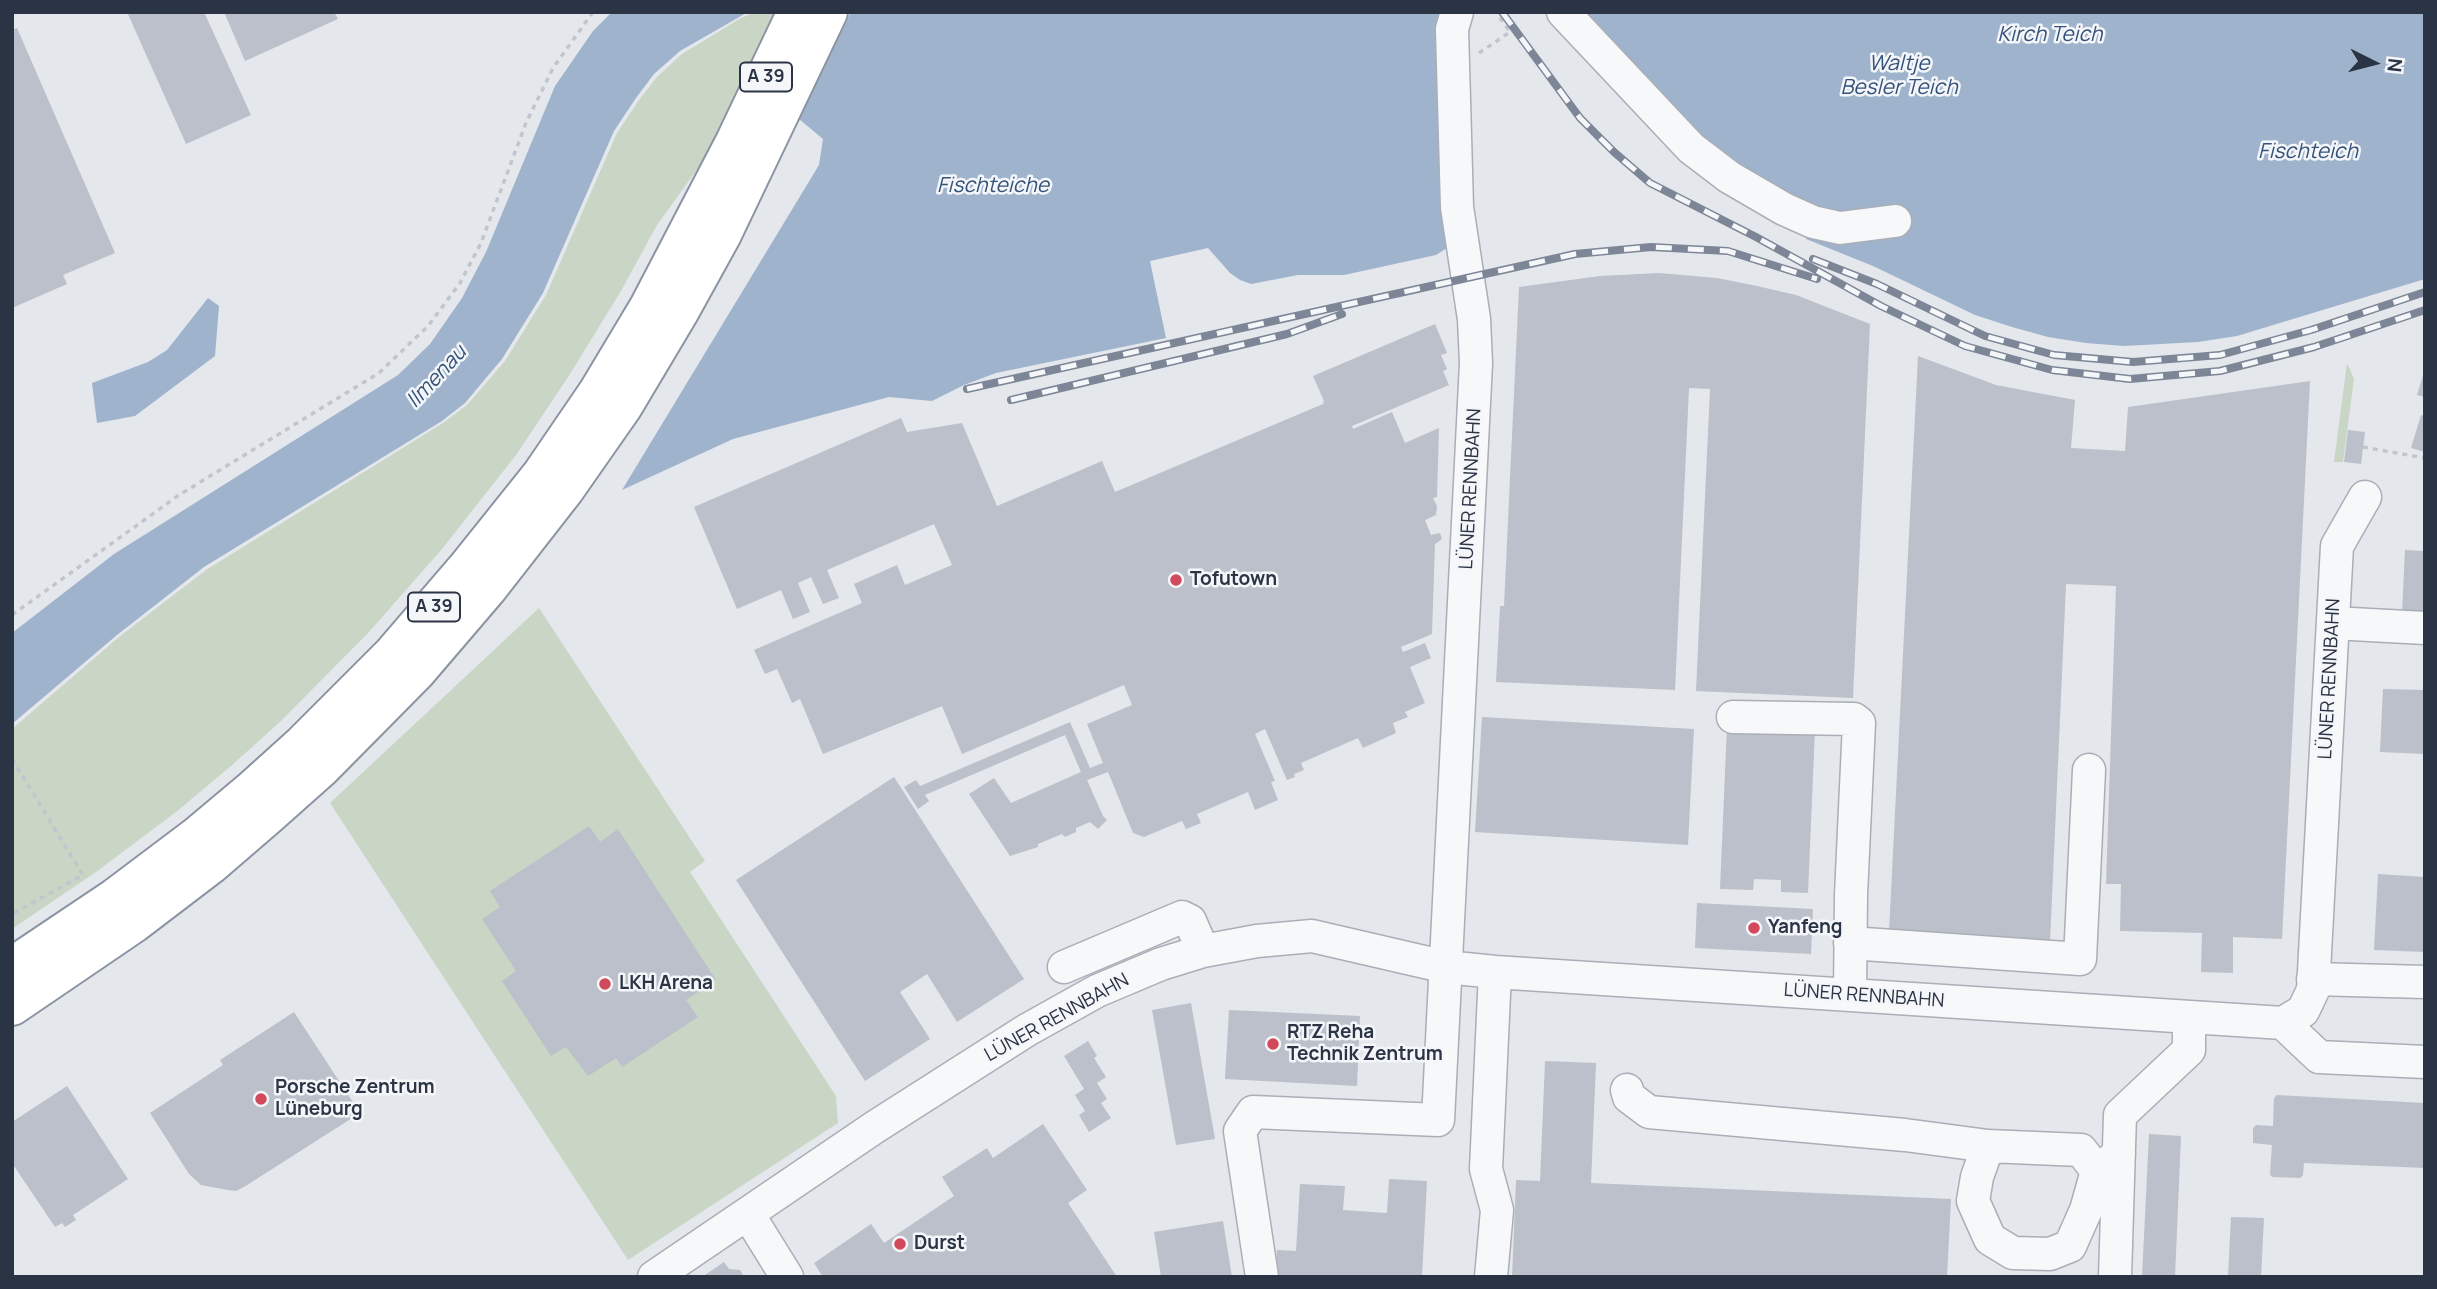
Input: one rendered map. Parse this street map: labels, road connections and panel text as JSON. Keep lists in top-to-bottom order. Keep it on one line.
{"streets":{"highway":["A 39"],"street":["LÜNER RENNBAHN"]},"water":["Kirch Teich","Waltje Besler Teich","Fischteich","Fischteiche","Ilmenau"],"places":["Tofutown","Yanfeng","LKH Arena","RTZ Reha Technik Zentrum","Porsche Zentrum Lüneburg","Durst"],"north":"right"}
